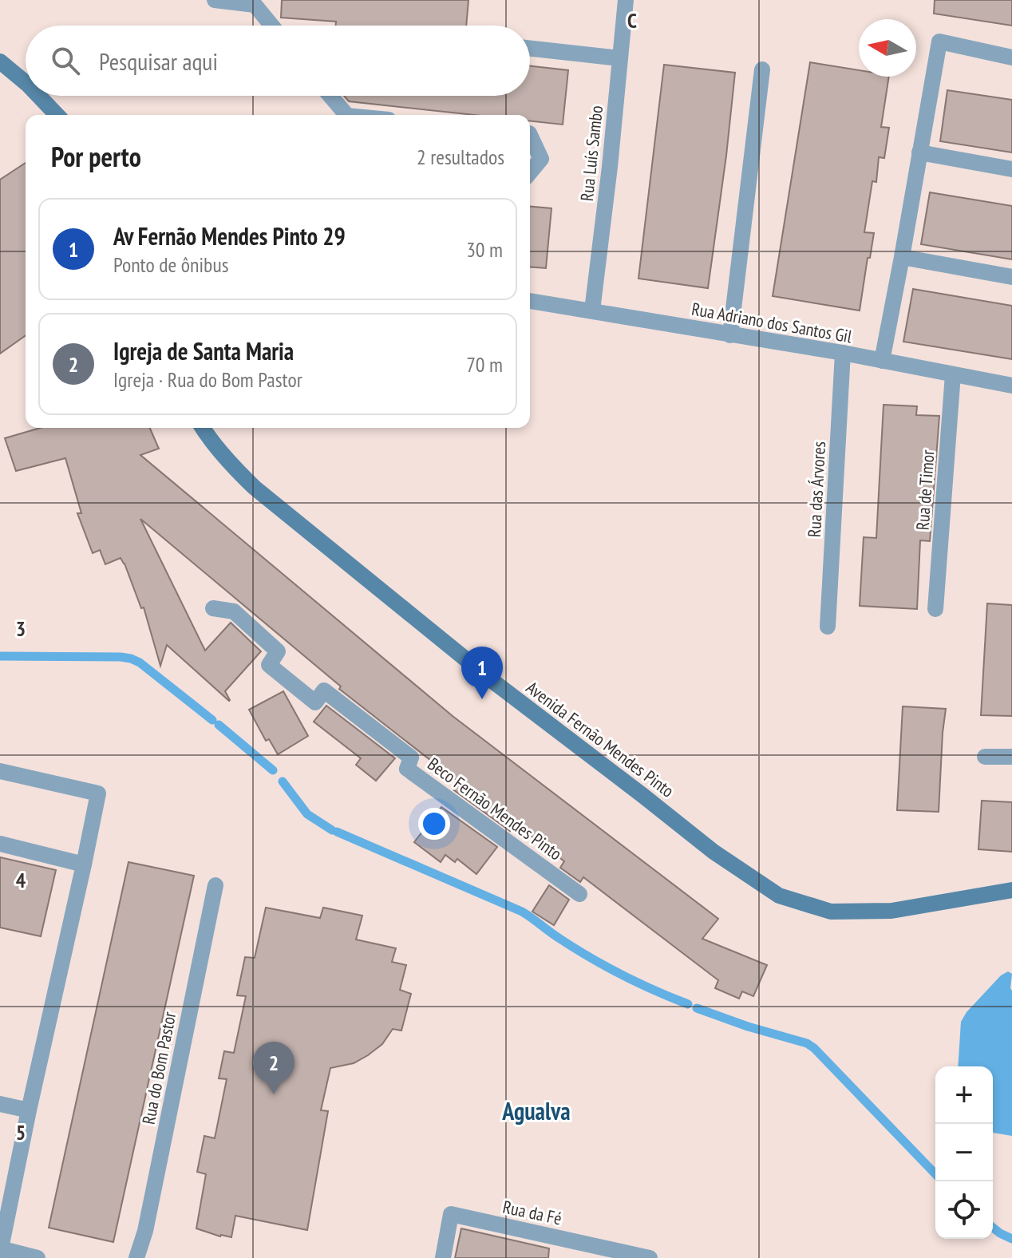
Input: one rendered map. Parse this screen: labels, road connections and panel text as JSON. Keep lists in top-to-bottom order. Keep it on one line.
{"streets":{"main road":["Avenida Fernão Mendes Pinto"],"street":["Rua Luís Sambo","Rua Adriano dos Santos Gil","Rua das Árvores","Rua de Timor","Beco Fernão Mendes Pinto","Rua do Bom Pastor","Rua da Fé"]},"crossings":[["Rua Luís Sambo","Rua Adriano dos Santos Gil"],["Rua Adriano dos Santos Gil","Rua das Árvores"],["Rua Adriano dos Santos Gil","Rua de Timor"]],"districts":["Agualva"],"north":"left","page":{"search":"Pesquisar aqui","heading":["Por perto","2 resultados"],"list":[{"mark":"1","name":"Av Fernão Mendes Pinto 29","note":"Ponto de ônibus","value":"30 m"},{"mark":"2","name":"Igreja de Santa Maria","note":"Igreja · Rua do Bom Pastor","value":"70 m"}],"pins":["1","2"],"map_buttons":["+","−"]},"grid":{"columns":["C"],"rows":["3","4","5"]}}
